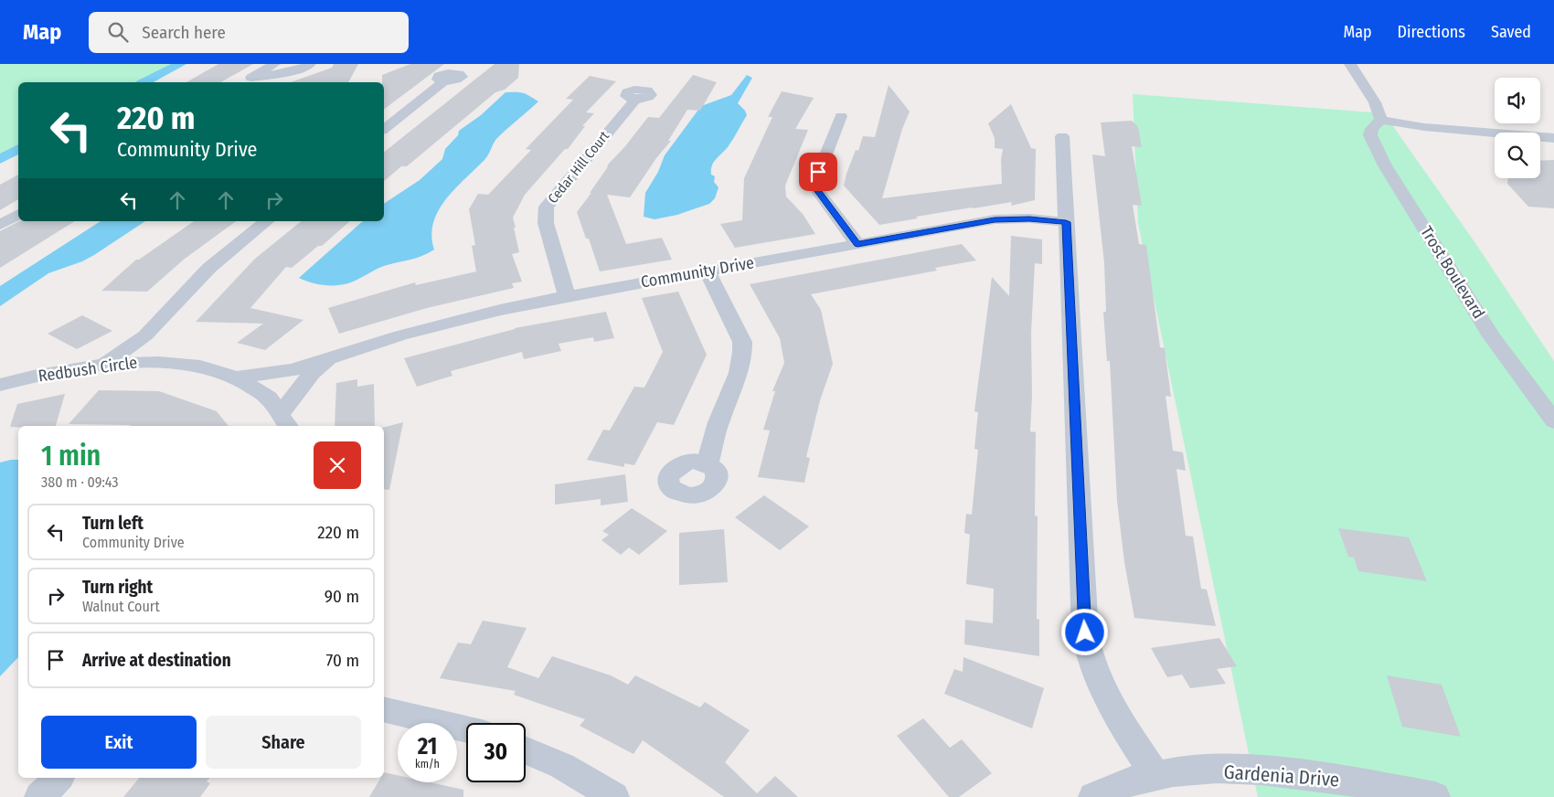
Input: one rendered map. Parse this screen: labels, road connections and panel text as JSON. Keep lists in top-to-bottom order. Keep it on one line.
{"streets":{"street":["Cedar Hill Court","Community Drive","Trost Boulevard","Redbush Circle","Gardenia Drive"]},"crossings":[["Cedar Hill Court","Community Drive"],["Community Drive","Redbush Circle"]],"page":{"header":"Map","search":"Search here","nav":["Map","Directions","Saved"],"turn":["220 m","Community Drive"],"heading":["1 min","380 m · 09:43"],"list":[{"name":"Turn left","note":"Community Drive","value":"220 m"},{"name":"Turn right","note":"Walnut Court","value":"90 m"},{"name":"Arrive at destination","value":"70 m"}],"buttons":["Exit","Share"],"speed":"21 km/h","limit":"30"}}
